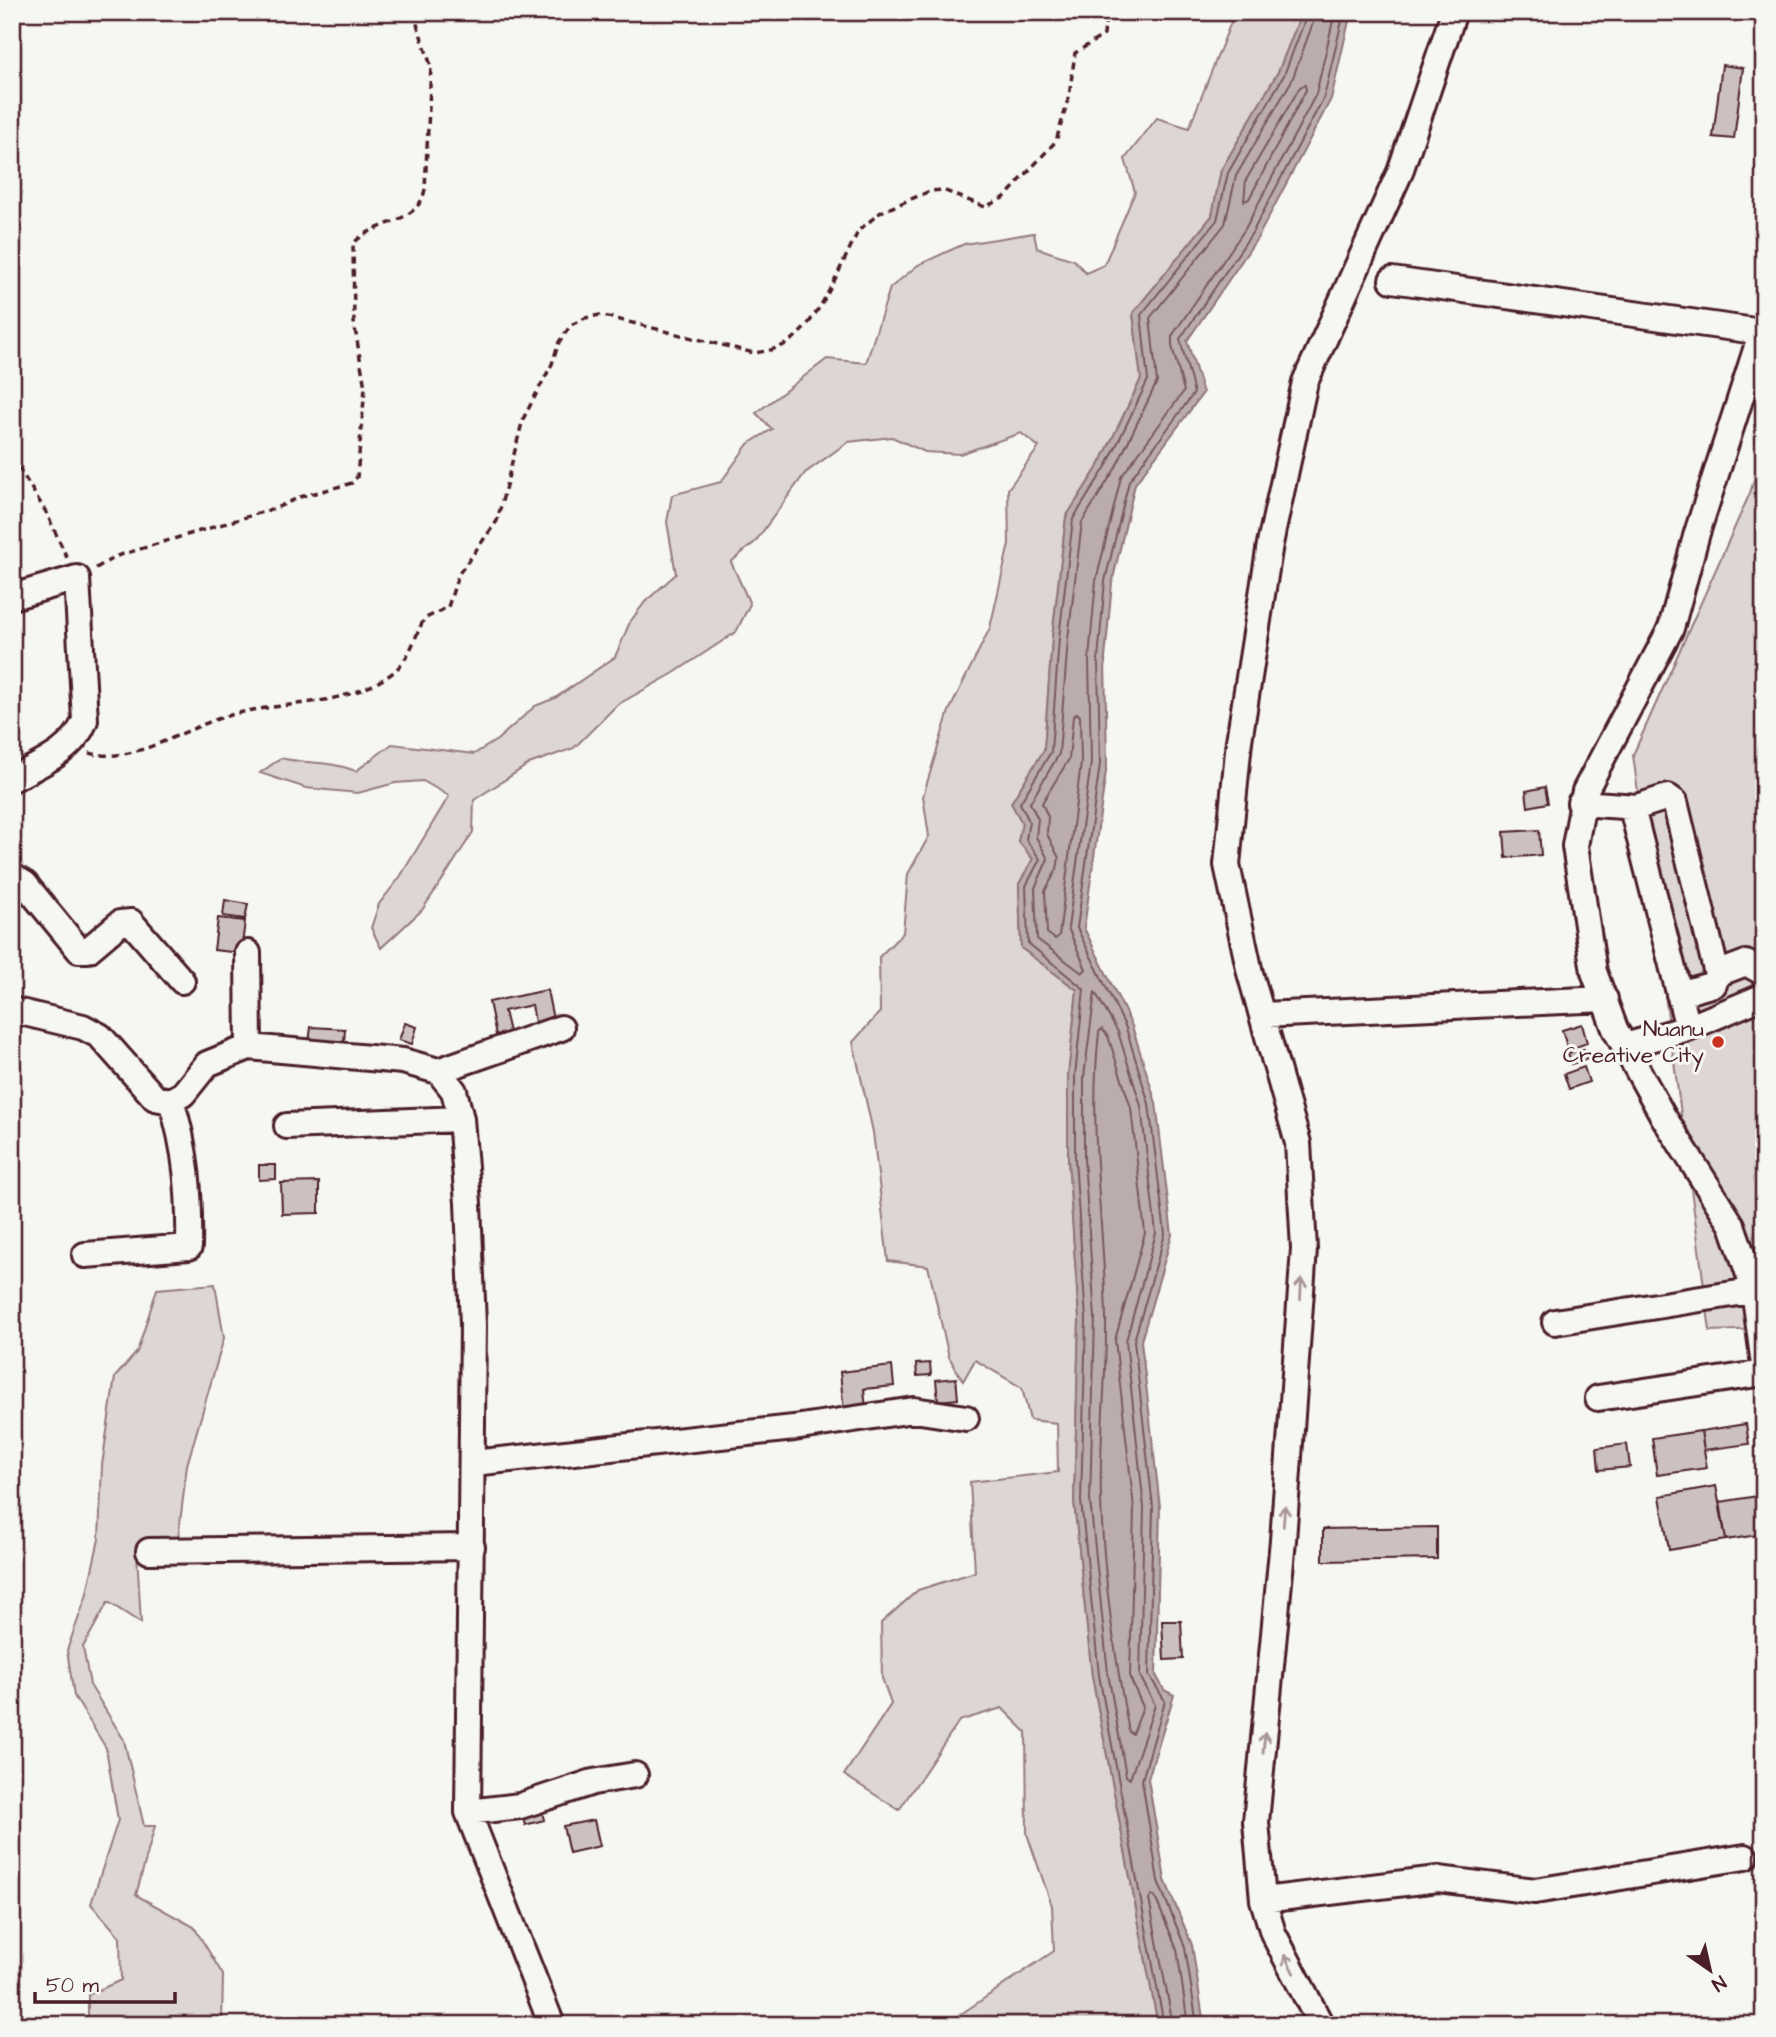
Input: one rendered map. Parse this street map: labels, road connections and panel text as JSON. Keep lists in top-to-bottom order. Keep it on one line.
{"places":["Nuanu Creative City"],"scale_bar":"50 m","north":"bottom right"}
